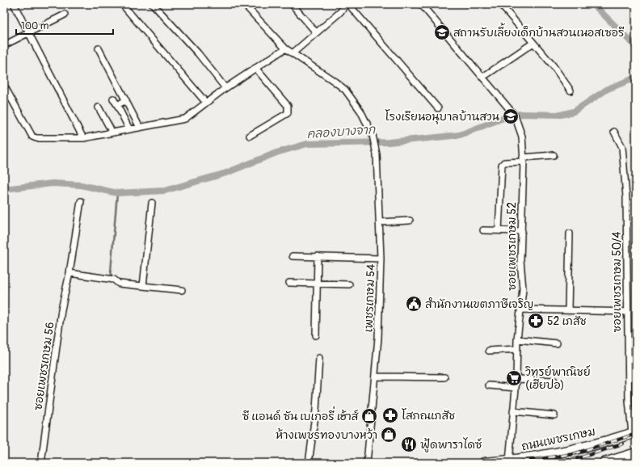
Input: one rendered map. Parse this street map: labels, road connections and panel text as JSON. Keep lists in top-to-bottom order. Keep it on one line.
{"streets":{"main road":["ถนนเพชรเกษม"],"street":["ซอยเพชรเกษม 52","ซอยเพชรเกษม 50/4","เพชรเกษม 54","ซอยเพชรเกษม 56"]},"crossings":[["ซอยเพชรเกษม 52","ถนนเพชรเกษม"],["ซอยเพชรเกษม 50/4","ถนนเพชรเกษม"]],"water":["คลองบางจาก"],"places":{"school or university":["สถานรับเลี้ยงเด็กบ้านสวนเนอสเซอรี","โรงเรียนอนุบาลบ้านสวน"],"public building":["สำนักงานเขตภาษีเจริญ"],"pharmacy":["52 เภสัช","โสภณเภสัช"],"supermarket":["วิทูรย์พาณิชย์ (เฮียปอ)"],"shop":["ซี แอนด์ ซัน เบเกอรี่ เฮ้าส์","ห้างเพชรทองบางหว้า"],"restaurant":["ฟู้ดพาราไดซ์"]},"scale_bar":"100 m"}
